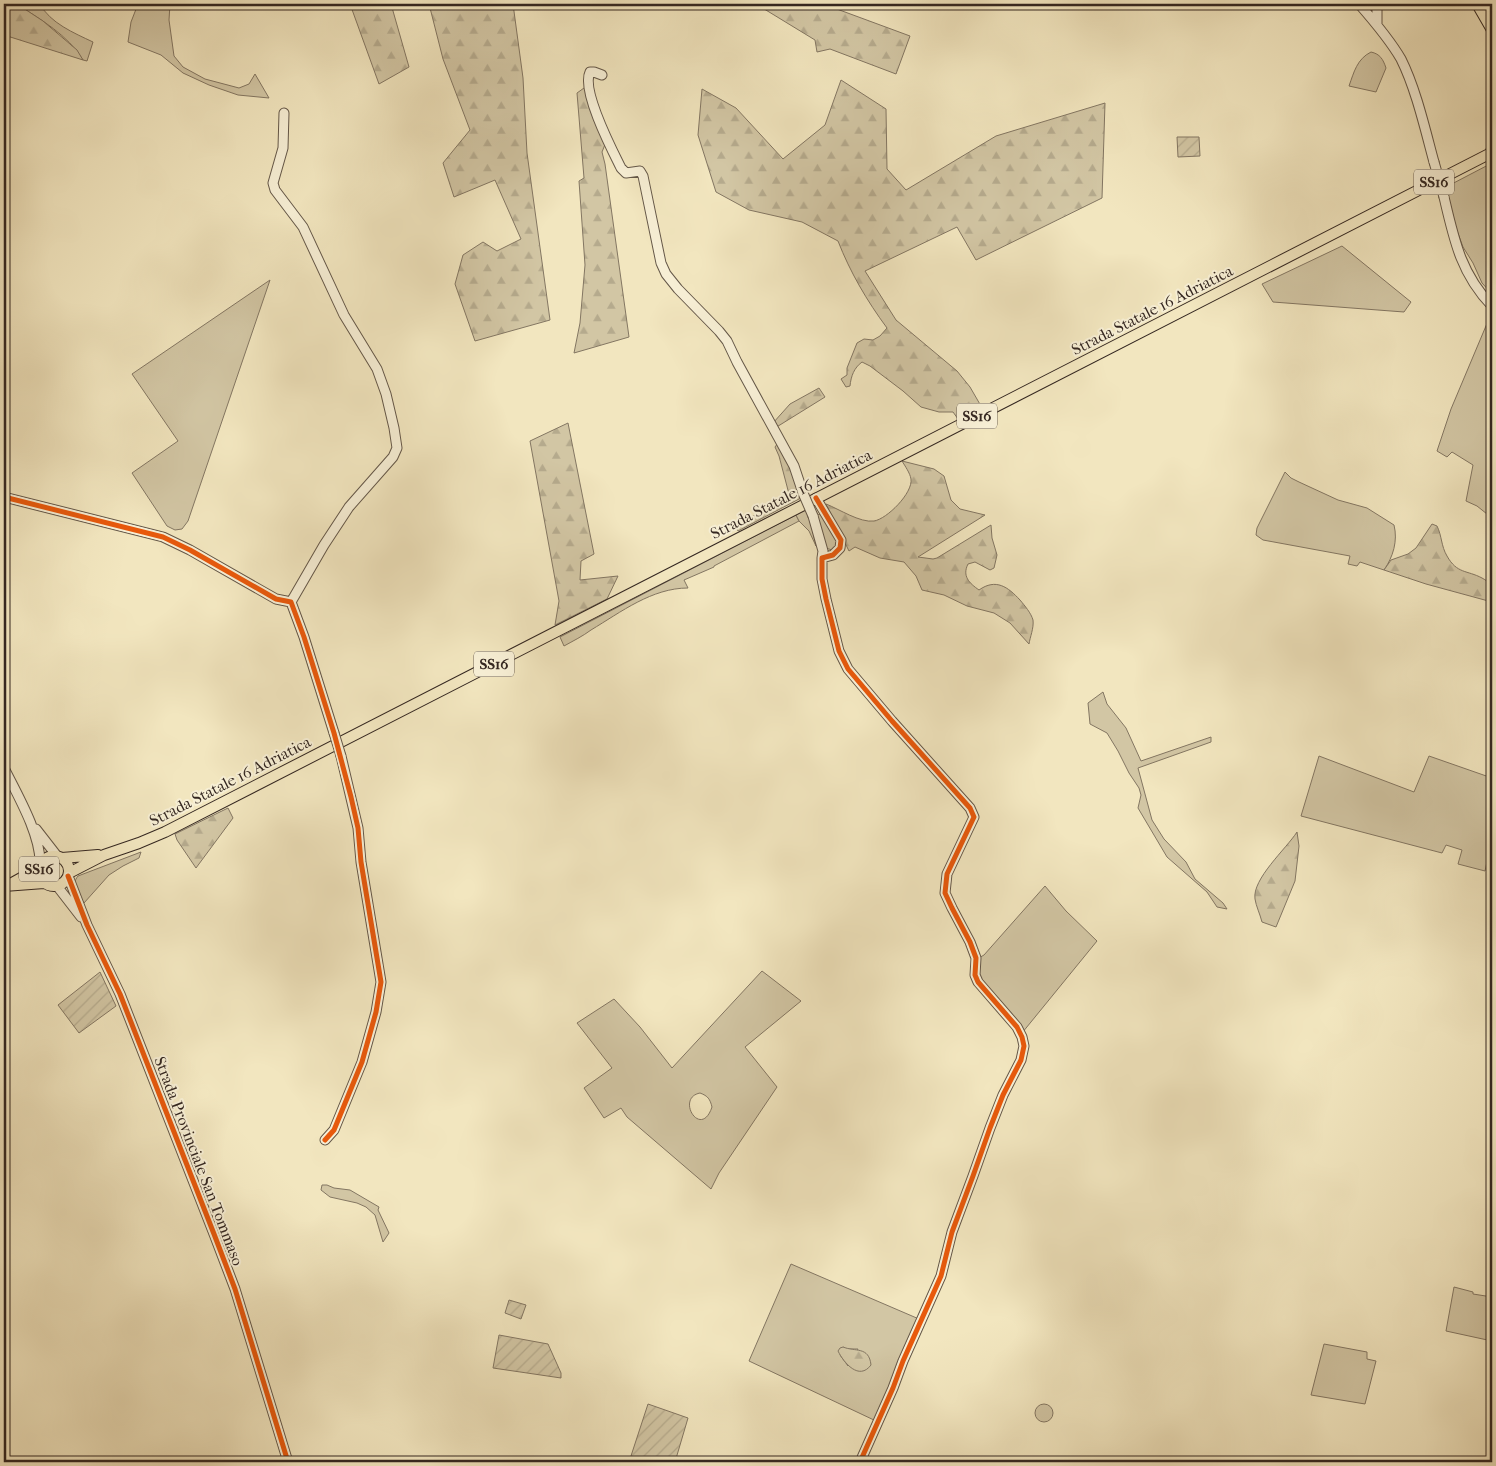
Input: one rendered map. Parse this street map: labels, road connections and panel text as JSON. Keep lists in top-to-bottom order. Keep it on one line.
{"streets":{"main road":["SS16","Strada Statale 16 Adriatica"],"street":["Strada Provinciale San Tommaso"]},"crossings":[["SS16","Strada Statale 16 Adriatica"],["SS16","Strada Provinciale San Tommaso"],["Strada Statale 16 Adriatica","Strada Provinciale San Tommaso"]]}
